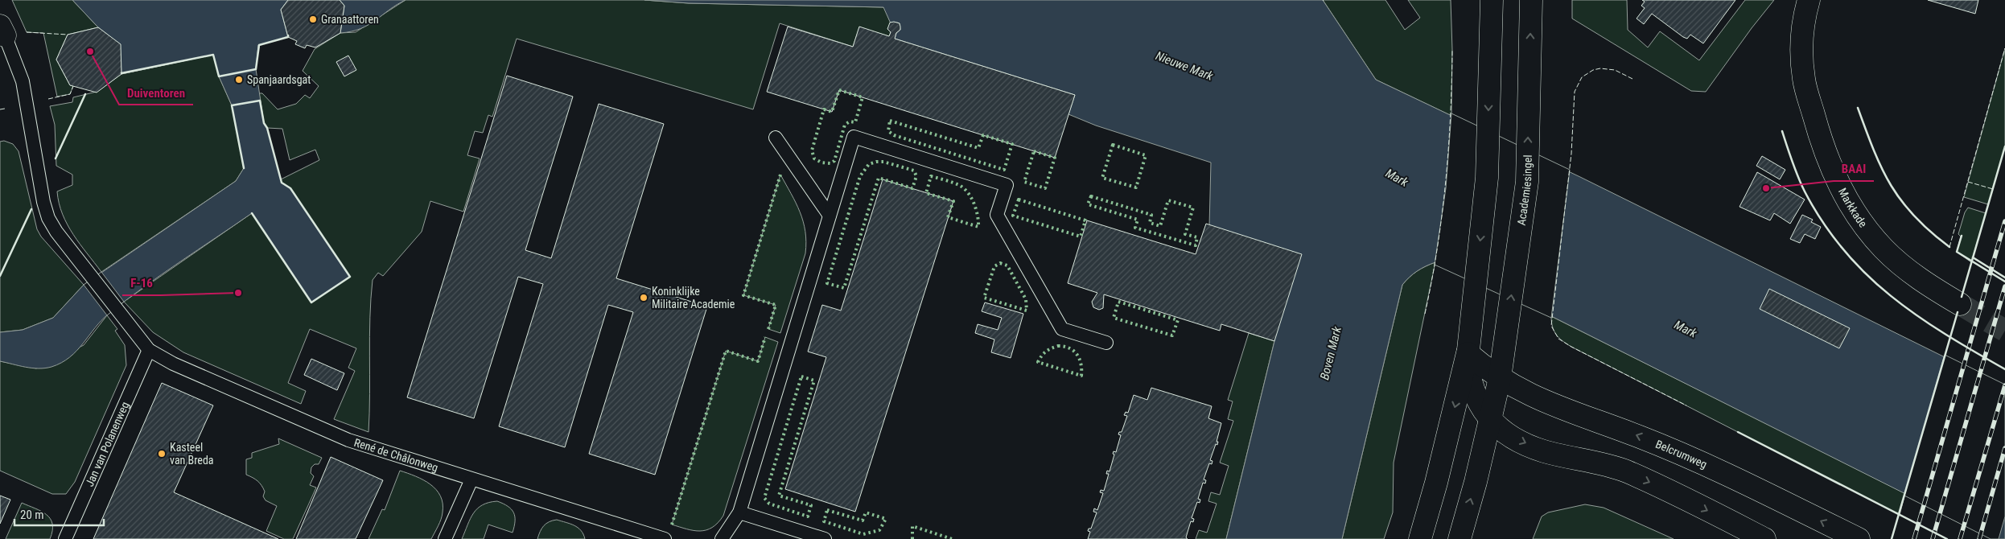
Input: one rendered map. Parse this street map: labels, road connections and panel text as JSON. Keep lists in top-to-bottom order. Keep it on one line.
{"streets":{"main road":["Academiesingel","Markkade","Belcrumweg"],"lane":["Jan van Polanenweg","René de Châlonweg"]},"crossings":[["Academiesingel","Belcrumweg"],["Jan van Polanenweg","René de Châlonweg"]],"water":["Nieuwe Mark","Mark","Boven Mark"],"places":["Granaattoren","Duiventoren","Spanjaardsgat","BAAI","F-16","Koninklijke Militaire Academie","Kasteel van Breda"],"scale_bar":"20 m"}
